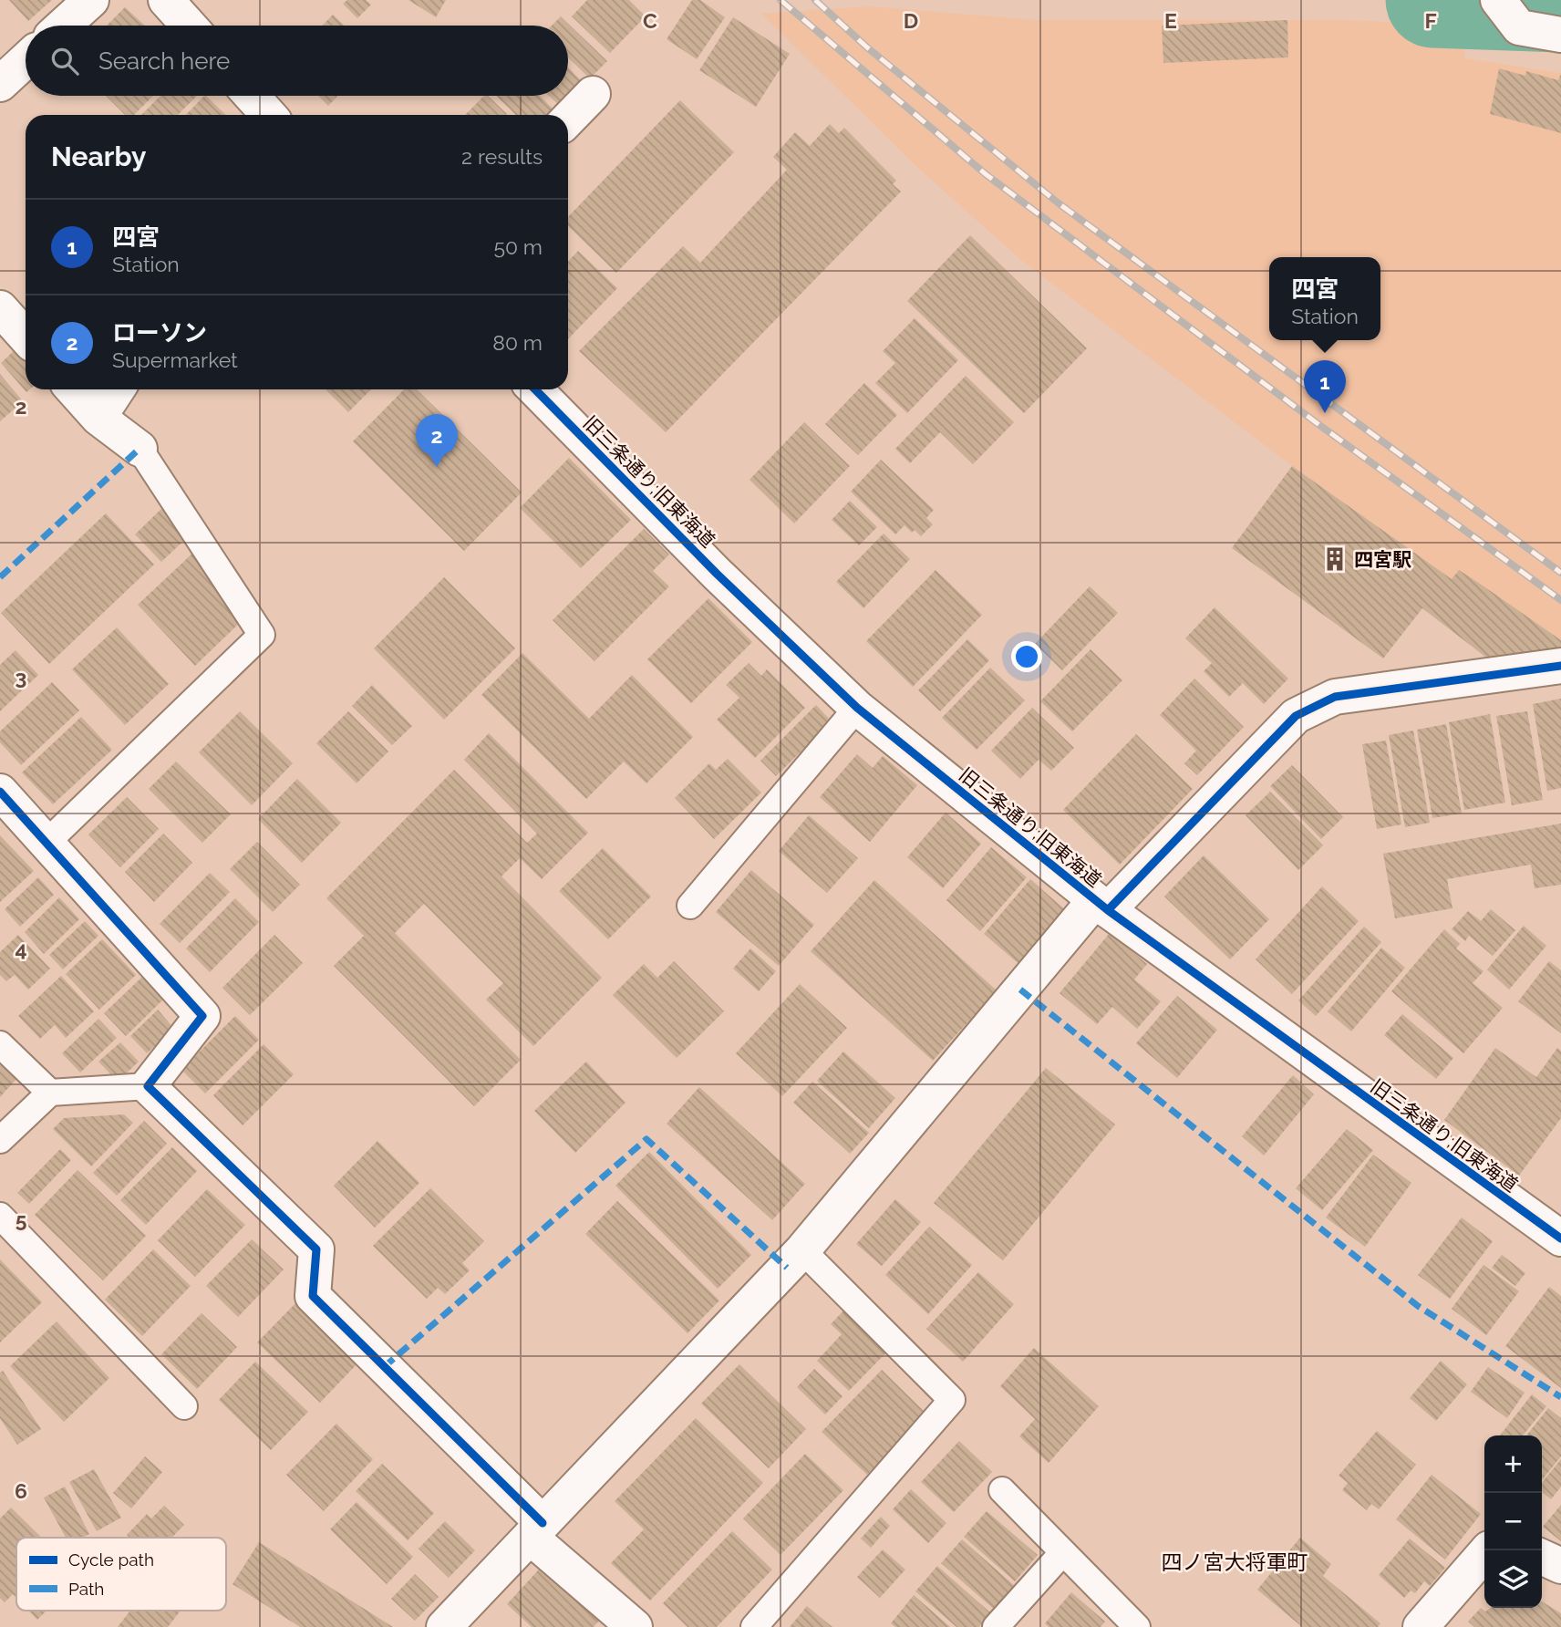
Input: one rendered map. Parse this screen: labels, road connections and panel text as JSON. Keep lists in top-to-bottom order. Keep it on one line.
{"streets":{"street":["旧三条通り;旧東海道"]},"districts":["四ノ宮大将軍町"],"places":{"building":["四宮駅"]},"legend":["Cycle path","Path"],"page":{"search":"Search here","heading":["Nearby","2 results"],"list":[{"mark":"1","name":"四宮","note":"Station","value":"50 m"},{"mark":"2","name":"ローソン","note":"Supermarket","value":"80 m"}],"popup":["四宮","Station"],"pins":["1","2"],"map_buttons":["+","−"]},"grid":{"columns":["C","D","E","F"],"rows":["2","3","4","5","6"]}}
